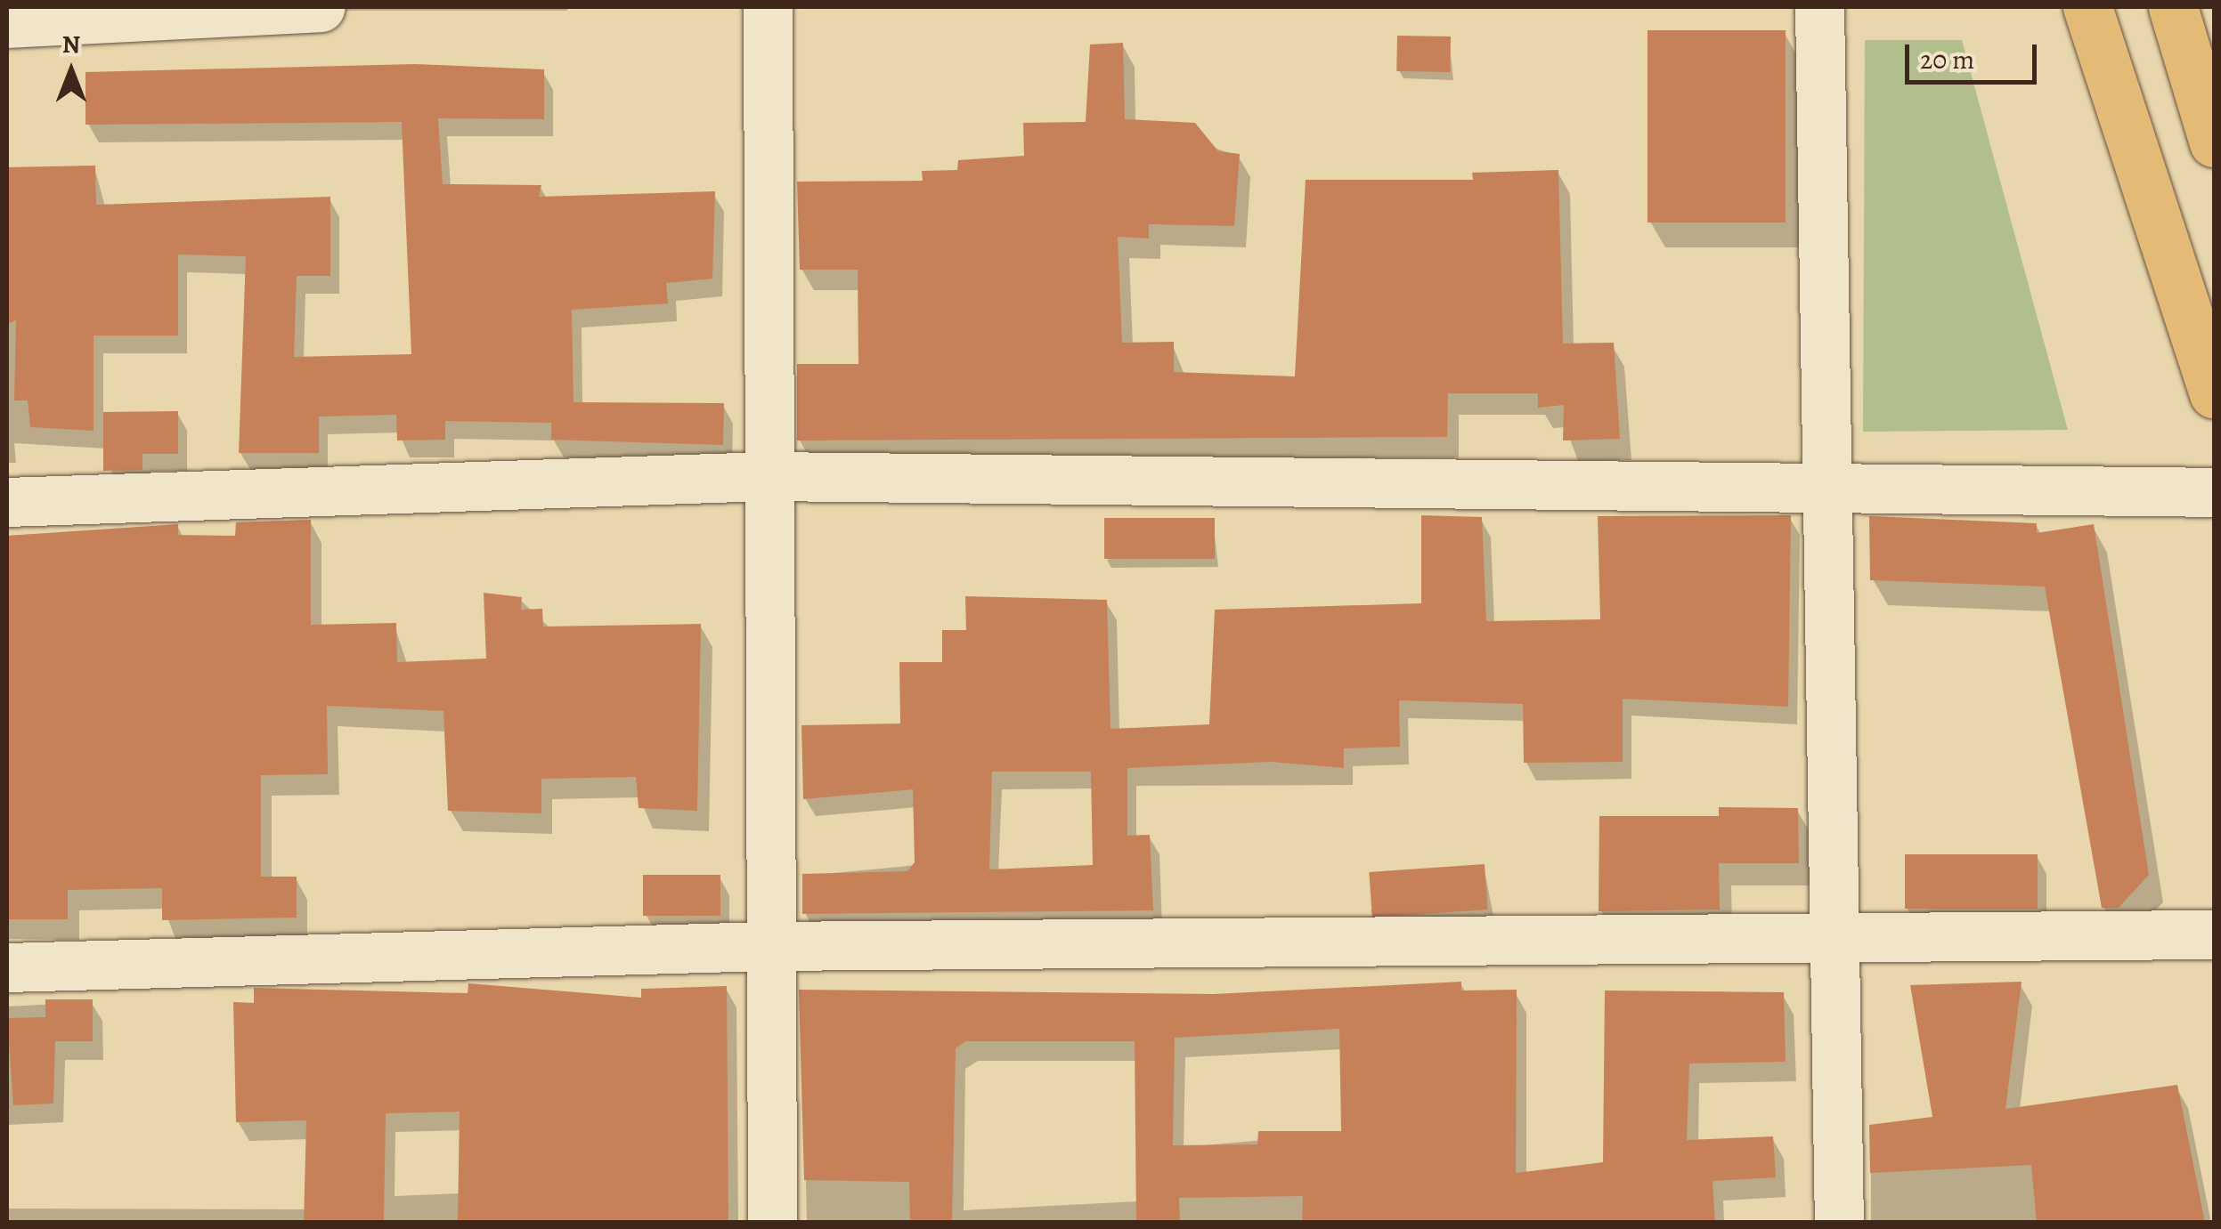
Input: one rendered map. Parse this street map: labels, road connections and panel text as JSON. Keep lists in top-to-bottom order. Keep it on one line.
{"scale_bar":"20 m","north":"top"}
